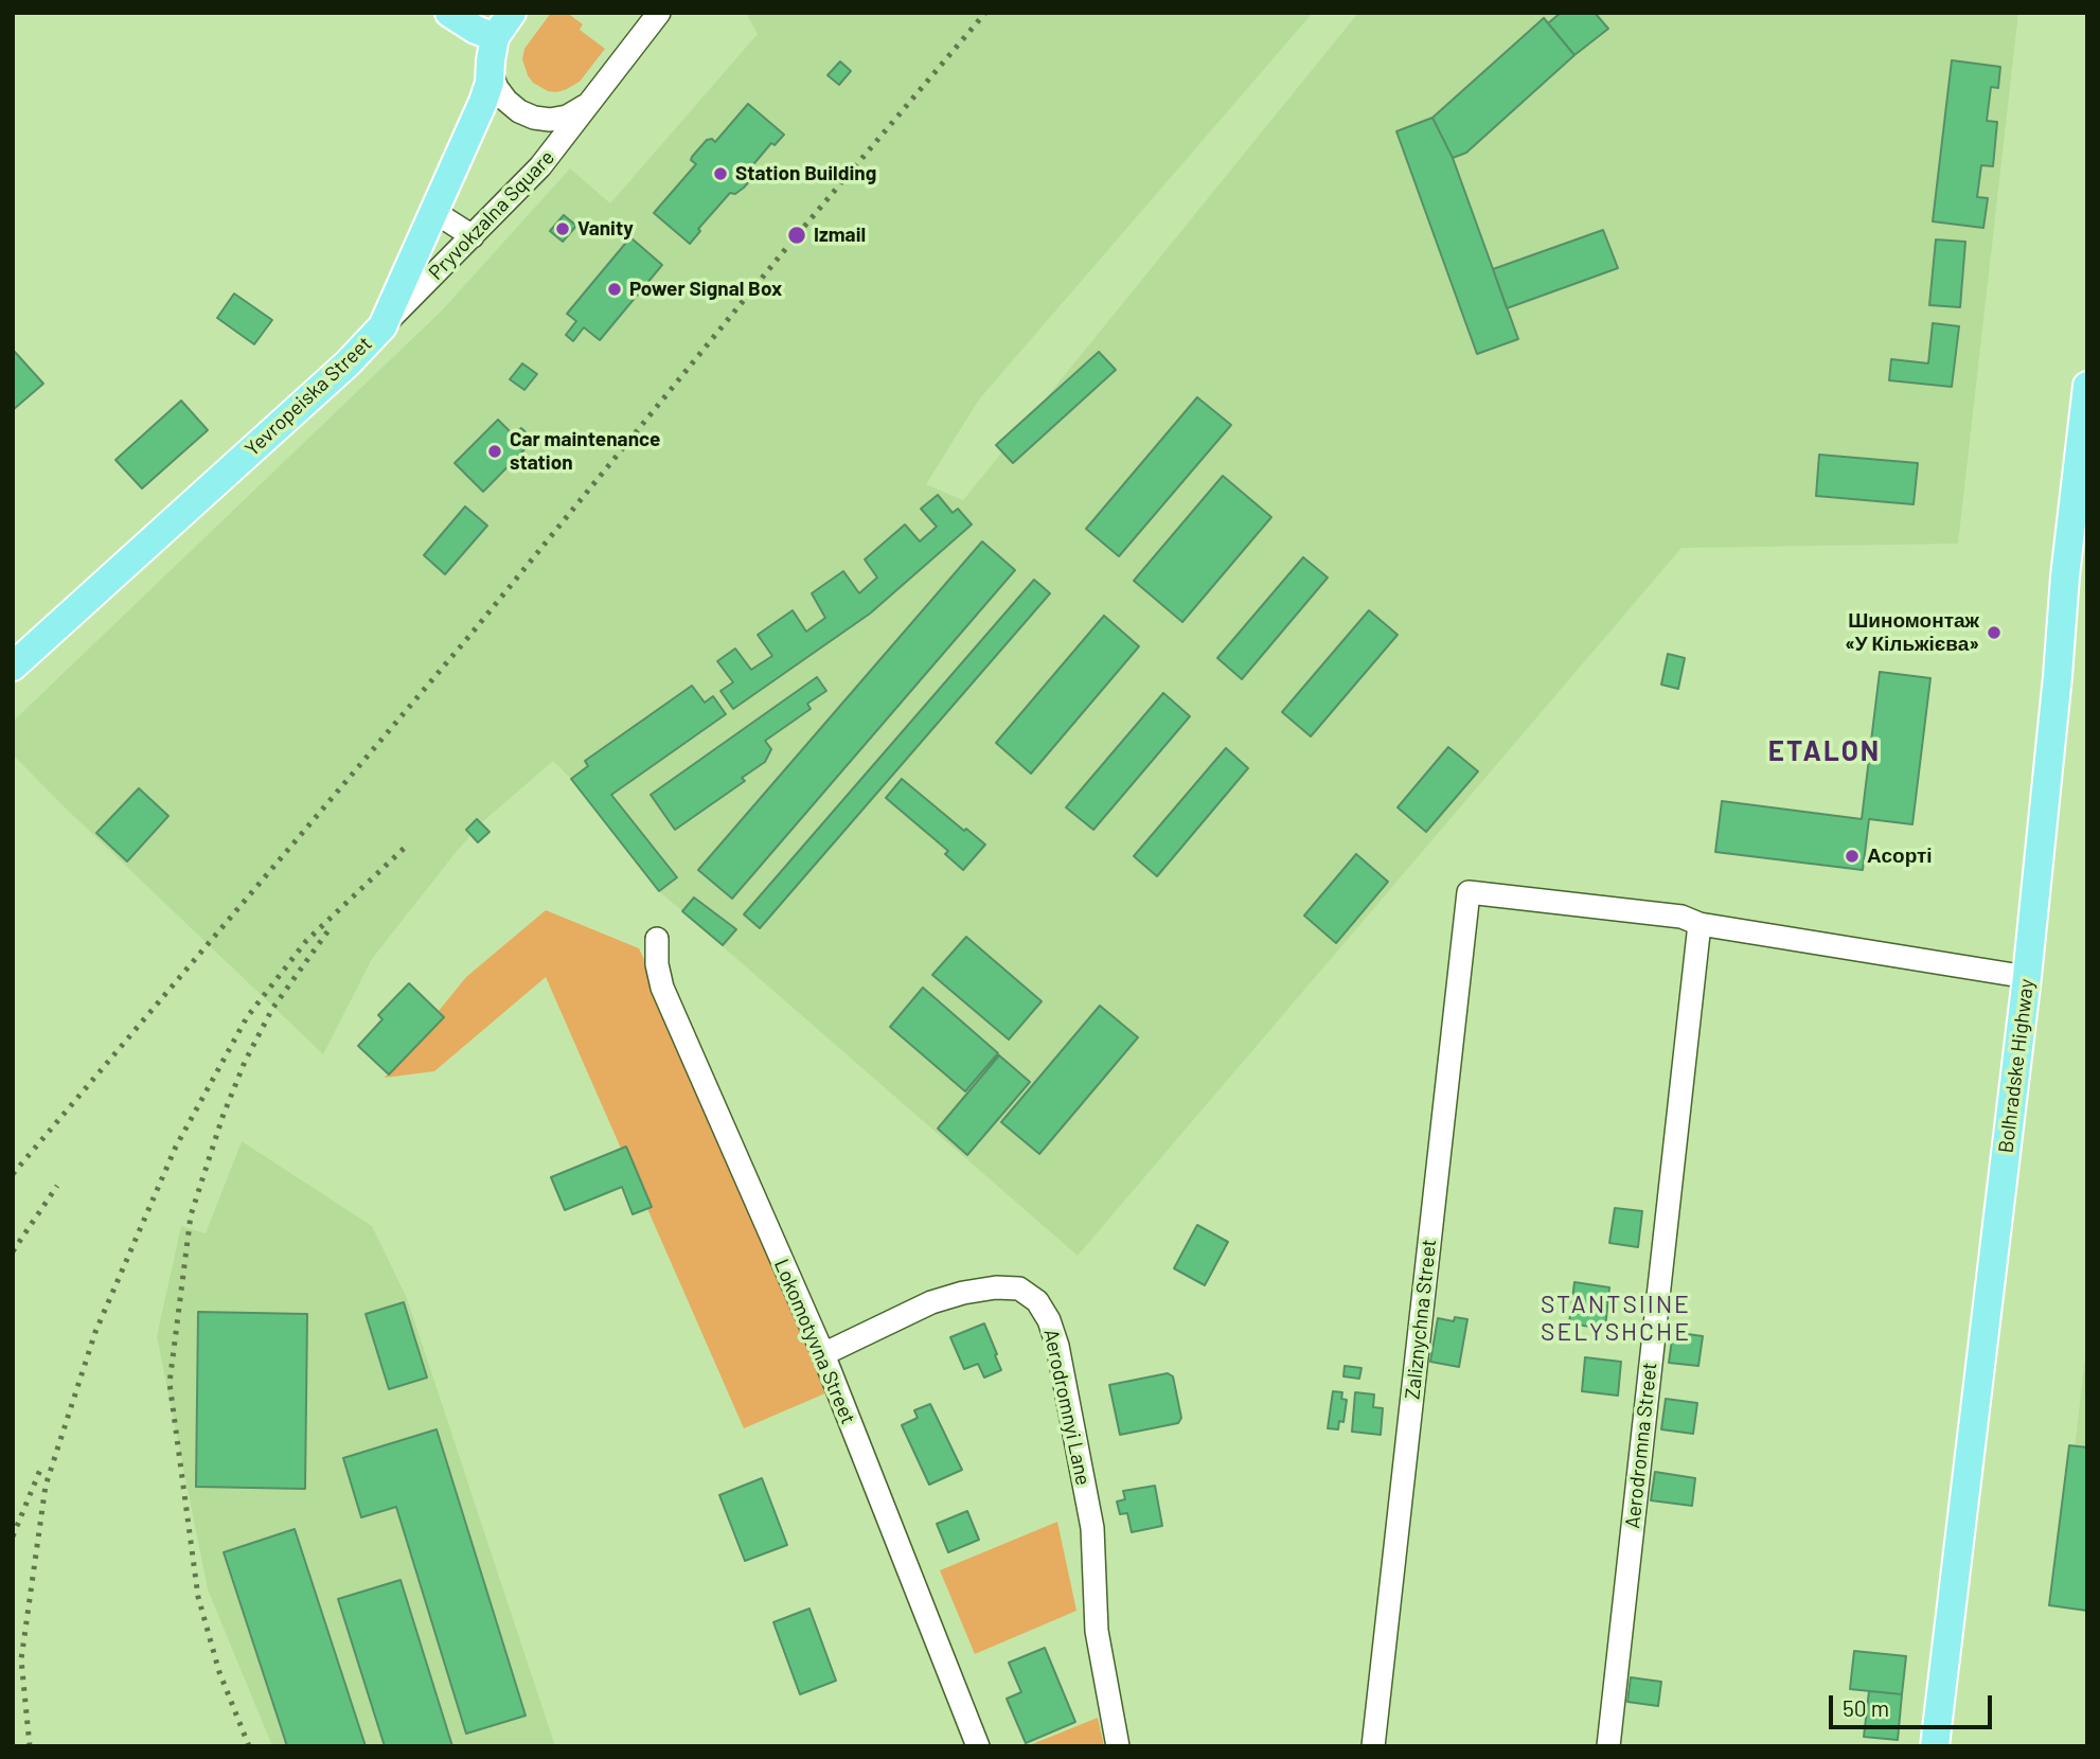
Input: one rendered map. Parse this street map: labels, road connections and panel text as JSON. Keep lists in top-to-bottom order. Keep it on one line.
{"streets":{"main road":["Yevropeiska Street","Bolhradske Highway"],"street":["Pryvokzalna Square","Zaliznychna Street","Lokomotyvna Street","Aerodromnyi Lane","Aerodromna Street"]},"crossings":[["Pryvokzalna Square","Yevropeiska Street"],["Zaliznychna Street","Aerodromna Street"],["Lokomotyvna Street","Aerodromnyi Lane"]],"districts":["ETALON","STANTSIINE SELYSHCHE"],"places":["Station Building","Vanity","Izmail","Power Signal Box","Car maintenance station","Шиномонтаж «У Кільжієва»","Асорті"],"scale_bar":"50 m"}
